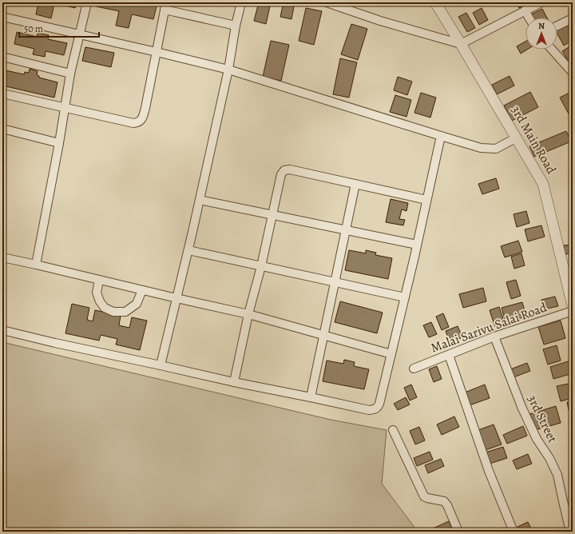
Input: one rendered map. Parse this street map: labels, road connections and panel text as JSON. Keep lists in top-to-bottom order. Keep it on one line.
{"streets":{"street":["3rd Main Road","Malai Sarivu Salai Road","3rd Street"]},"crossings":[["Malai Sarivu Salai Road","3rd Street"]],"scale_bar":"50 m","north":"top"}
